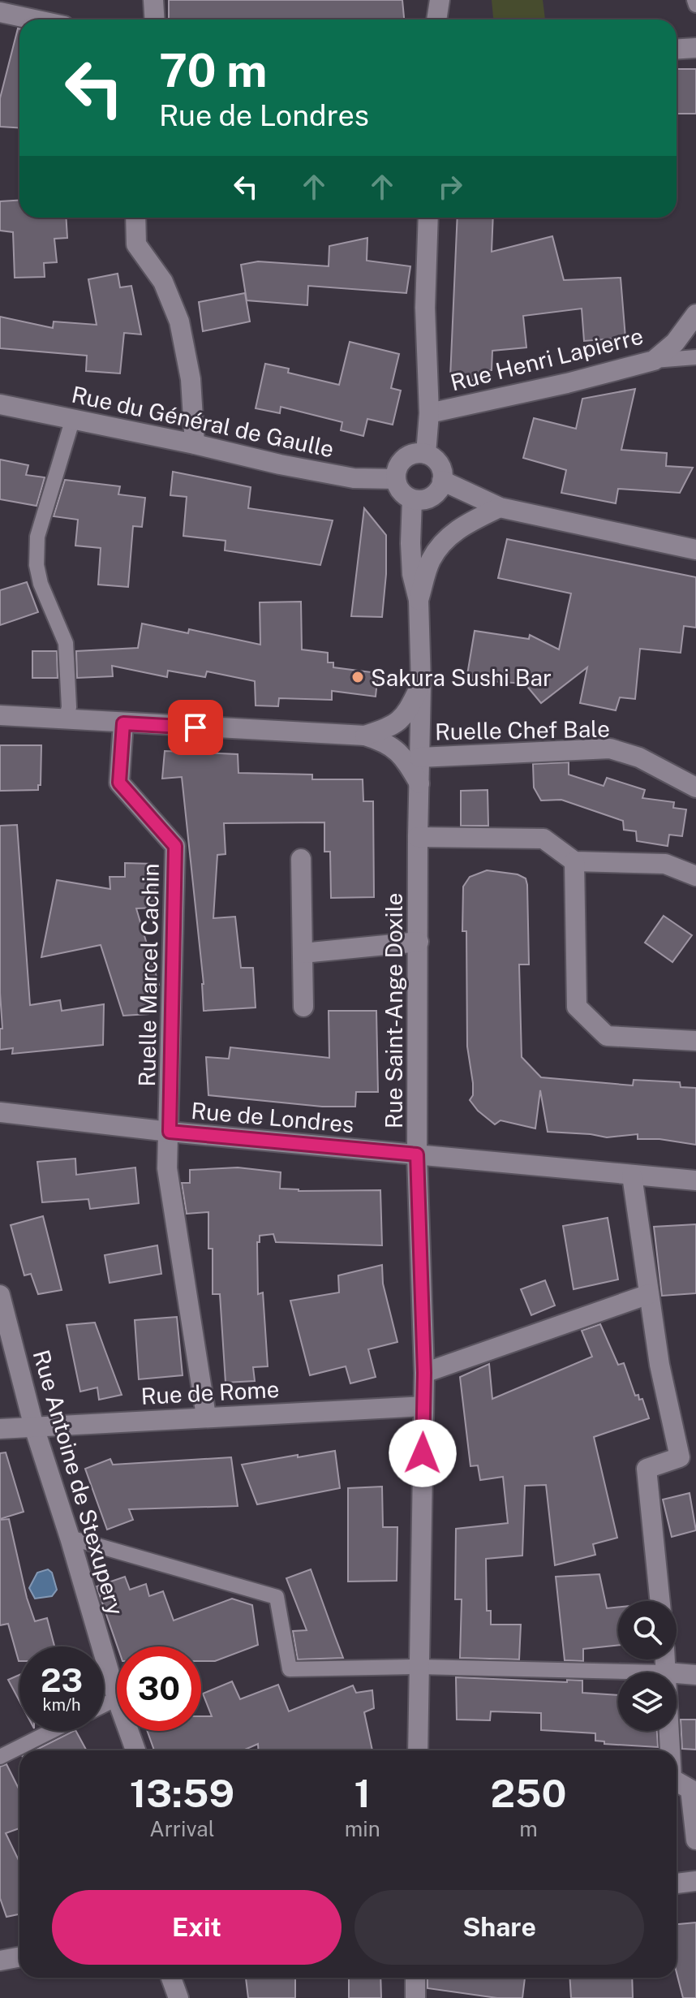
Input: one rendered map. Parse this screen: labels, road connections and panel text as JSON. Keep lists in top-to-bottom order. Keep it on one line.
{"streets":{"street":["Rue Henri Lapierre","Rue du Général de Gaulle","Ruelle Chef Bale","Ruelle Marcel Cachin","Rue Saint-Ange Doxile","Rue de Londres","Rue de Rome","Rue Antoine de Stexupery"]},"crossings":[["Rue du Général de Gaulle","Rue Saint-Ange Doxile"],["Ruelle Chef Bale","Rue Saint-Ange Doxile"],["Ruelle Marcel Cachin","Rue de Londres"],["Ruelle Marcel Cachin","Rue de Rome"],["Rue Saint-Ange Doxile","Rue de Londres"],["Rue Saint-Ange Doxile","Rue de Rome"],["Rue de Rome","Rue Antoine de Stexupery"]],"places":["Sakura Sushi Bar"],"page":{"turn":["70 m","Rue de Londres"],"speed":"23 km/h","limit":"30","eta":["13:59","Arrival","1","min","250","m"],"buttons":["Exit","Share"]}}
